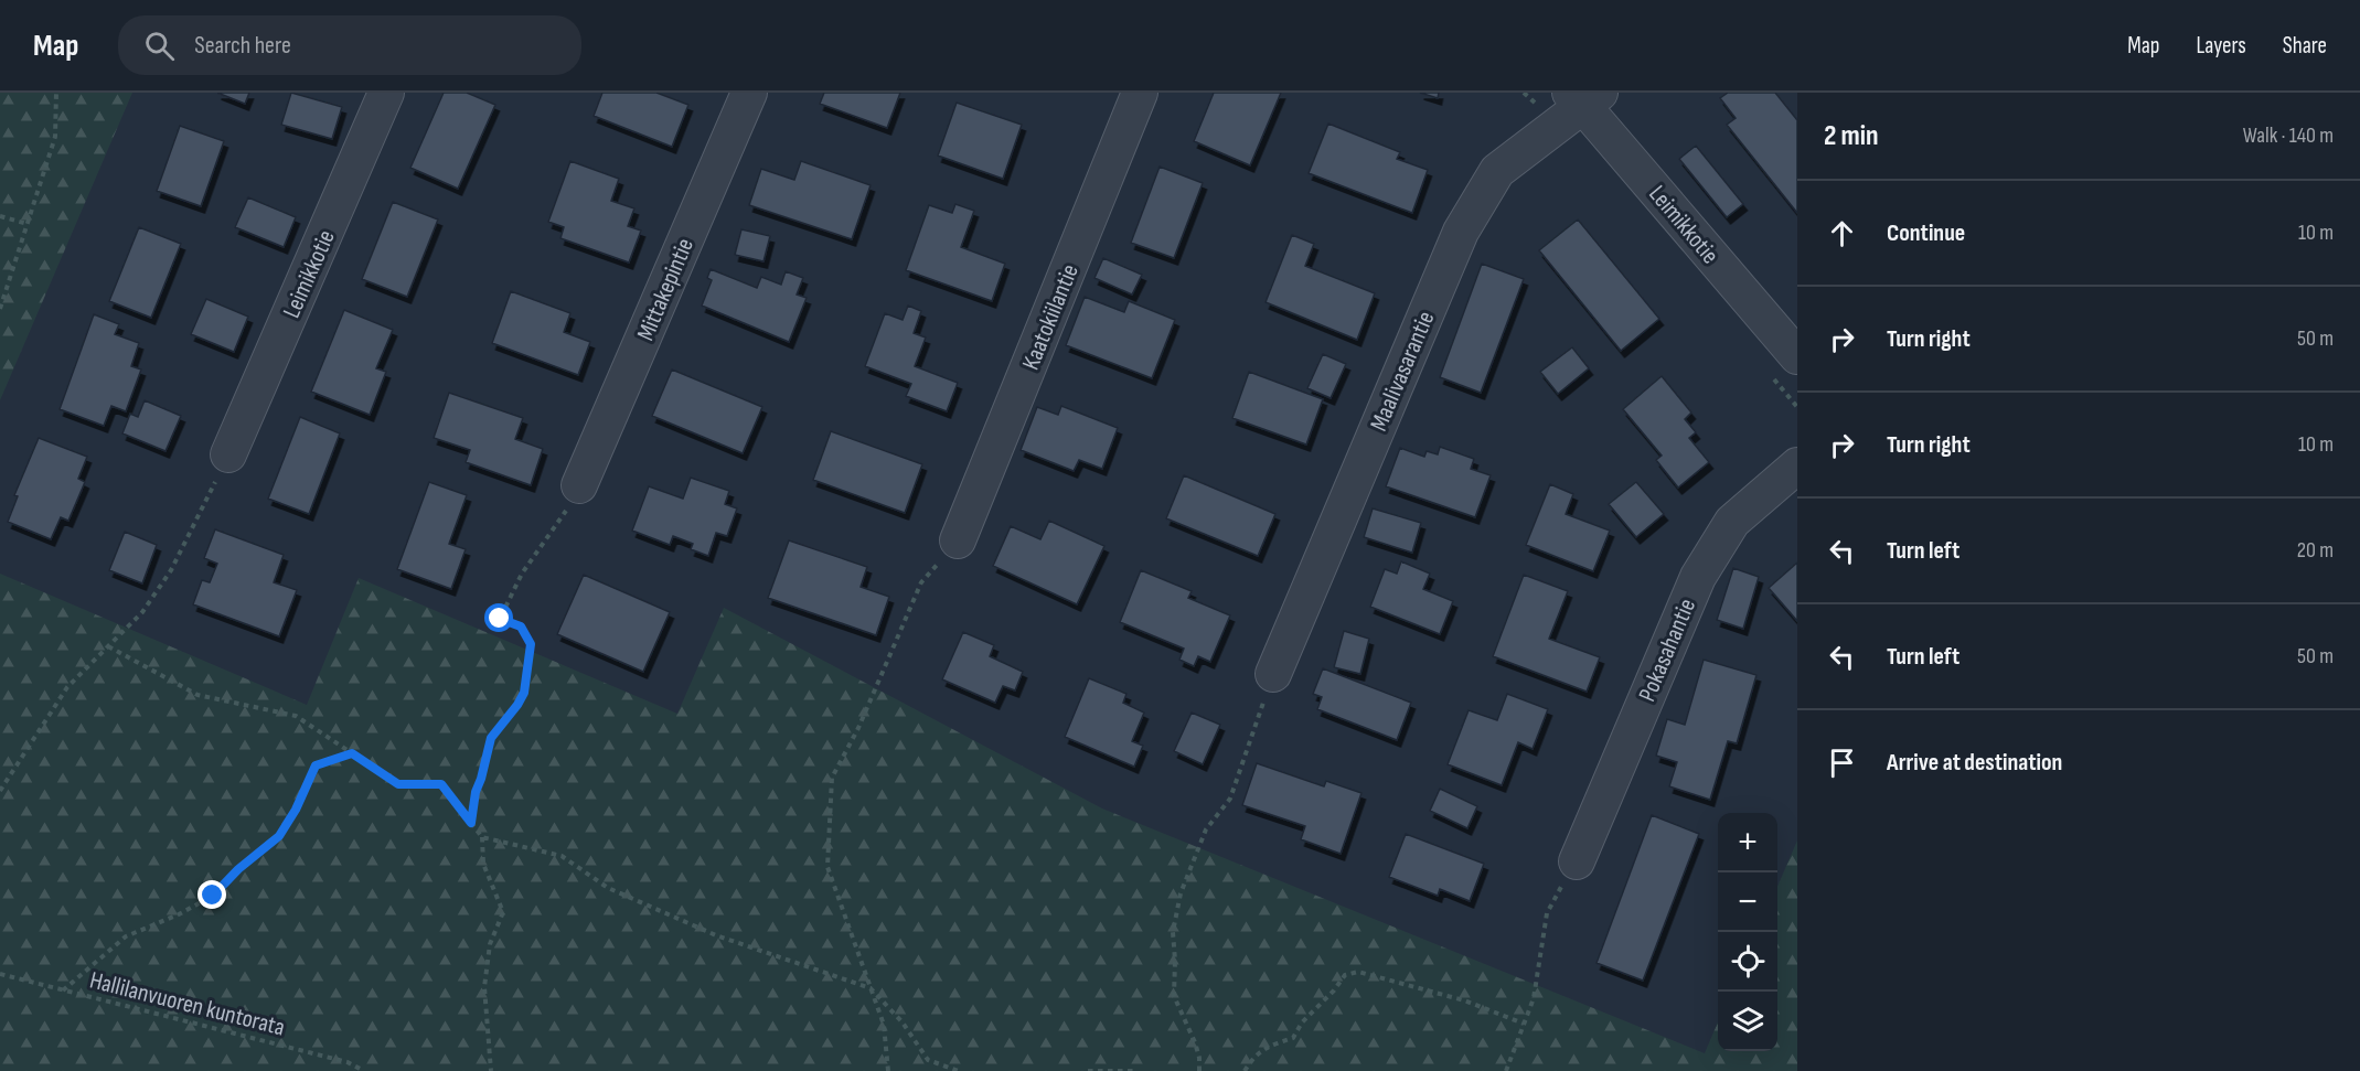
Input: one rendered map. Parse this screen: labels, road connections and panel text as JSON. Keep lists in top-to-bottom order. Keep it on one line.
{"streets":{"street":["Leimikkotie","Mittakepintie","Kaatokiilantie","Maalivasarantie","Pokasahantie"],"path":["Hallilanvuoren kuntorata"]},"crossings":[["Leimikkotie","Maalivasarantie"]],"page":{"header":"Map","search":"Search here","nav":["Map","Layers","Share"],"heading":["2 min","Walk · 140 m"],"list":[["Continue","10 m"],["Turn right","50 m"],["Turn right","10 m"],["Turn left","20 m"],["Turn left","50 m"],"Arrive at destination"],"map_buttons":["+","−"]}}
